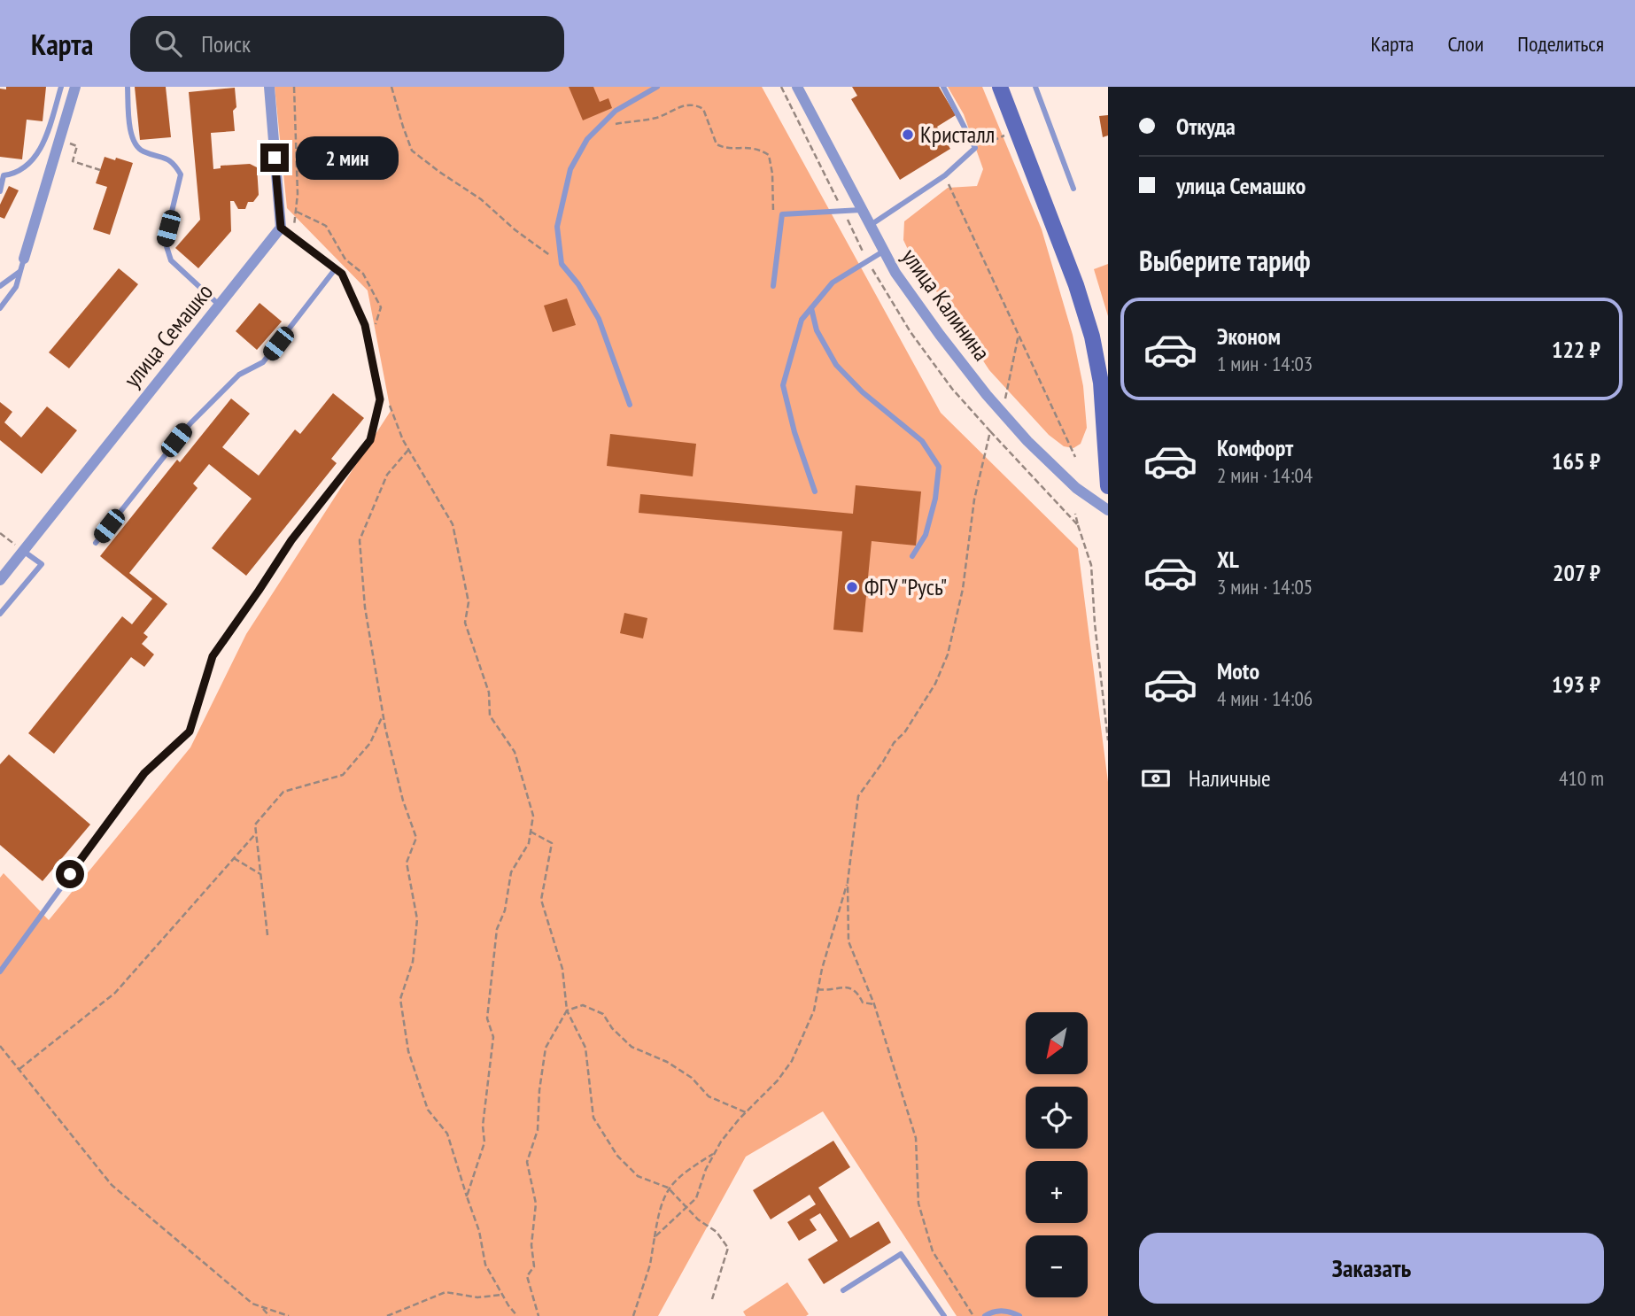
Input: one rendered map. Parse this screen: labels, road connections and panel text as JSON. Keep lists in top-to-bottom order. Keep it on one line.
{"streets":{"street":["улица Калинина","улица Семашко"]},"places":["Кристалл","ФГУ \"Русь\""],"north":"bottom left","page":{"header":"Карта","search":"Поиск","nav":["Карта","Слои","Поделиться"],"banner":["Откуда","улица Семашко"],"bubble":"2 мин","heading":"Выберите тариф","list":[{"name":"Эконом","note":"1 мин · 14:03","value":"122 ₽"},{"name":"Комфорт","note":"2 мин · 14:04","value":"165 ₽"},{"name":"XL","note":"3 мин · 14:05","value":"207 ₽"},{"name":"Moto","note":"4 мин · 14:06","value":"193 ₽"}],"pay":["Наличные","410 m"],"map_buttons":["+","−"],"buttons":"Заказать"}}
